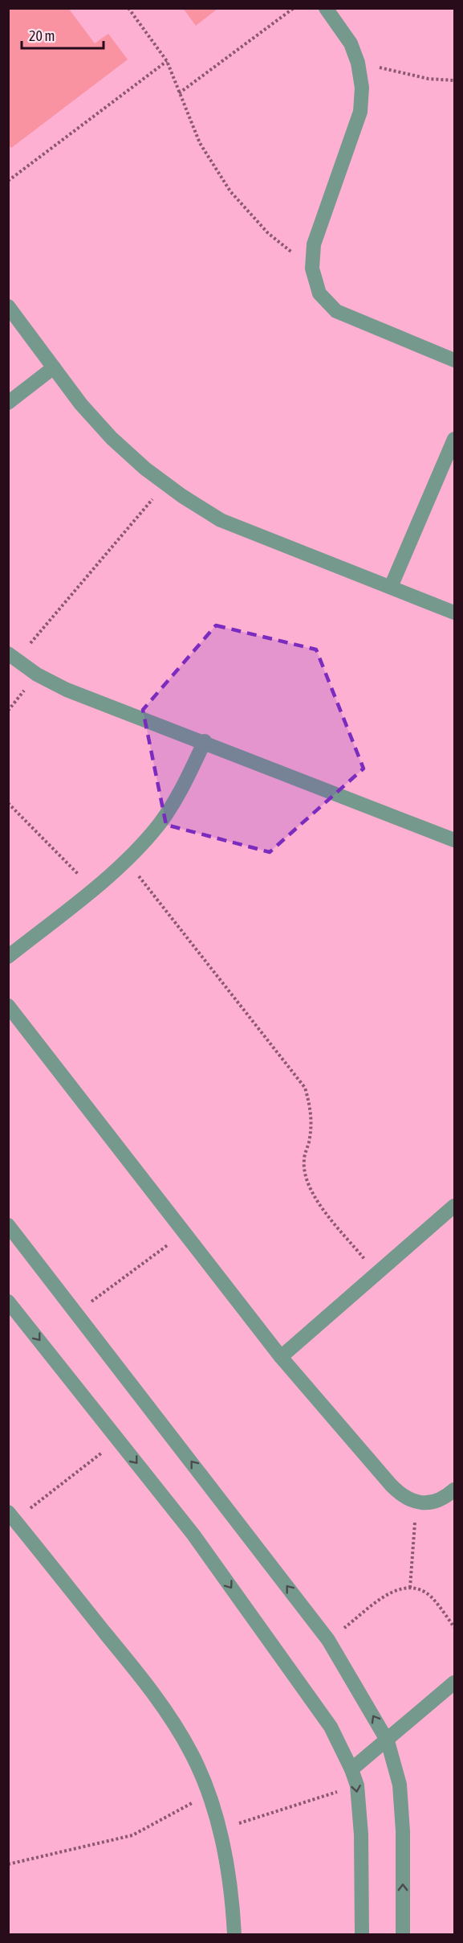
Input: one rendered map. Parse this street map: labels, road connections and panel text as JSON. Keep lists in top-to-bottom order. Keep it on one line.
{"scale_bar":"20 m"}
